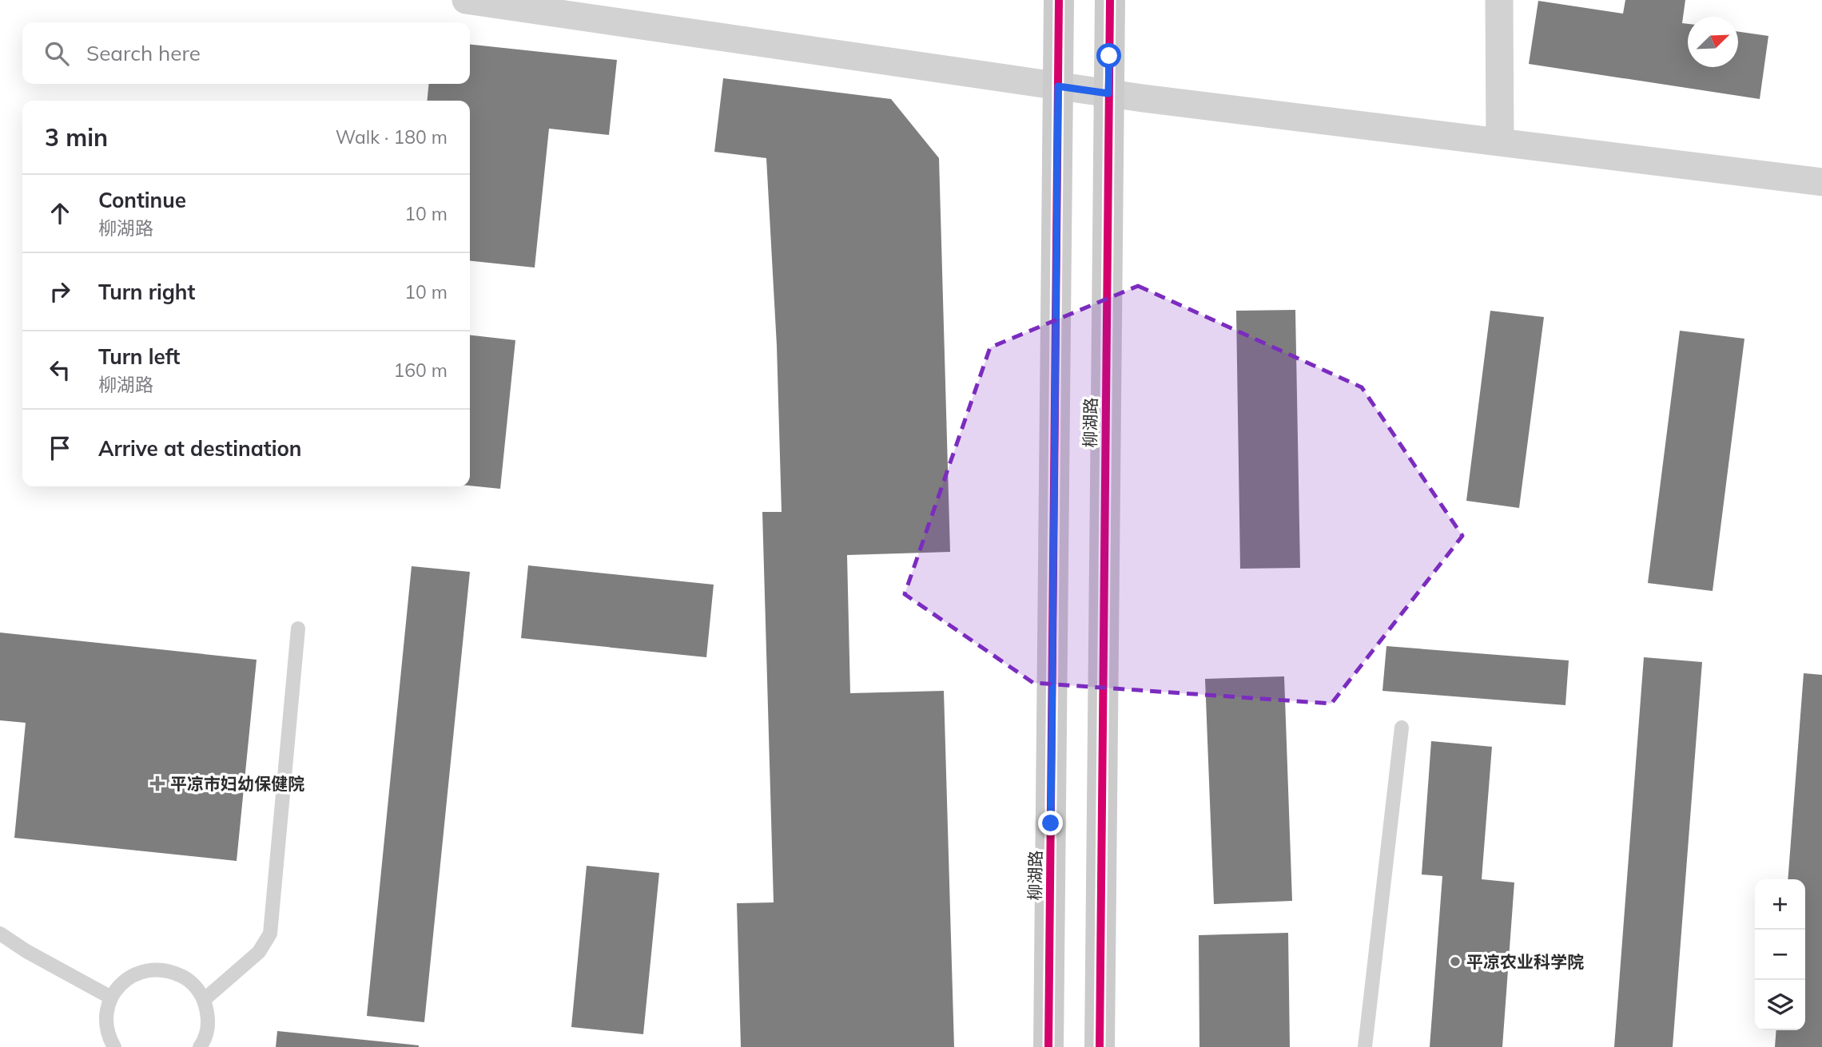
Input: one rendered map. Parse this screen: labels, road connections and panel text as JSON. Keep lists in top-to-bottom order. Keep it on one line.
{"streets":{"main road":["柳湖路"]},"places":{"health":["平凉市妇幼保健院"],"other":["平凉农业科学院"]},"north":"top right","page":{"search":"Search here","heading":["3 min","Walk · 180 m"],"list":[["Continue","柳湖路","10 m"],["Turn right","10 m"],["Turn left","柳湖路","160 m"],"Arrive at destination"],"map_buttons":["+","−"]}}
